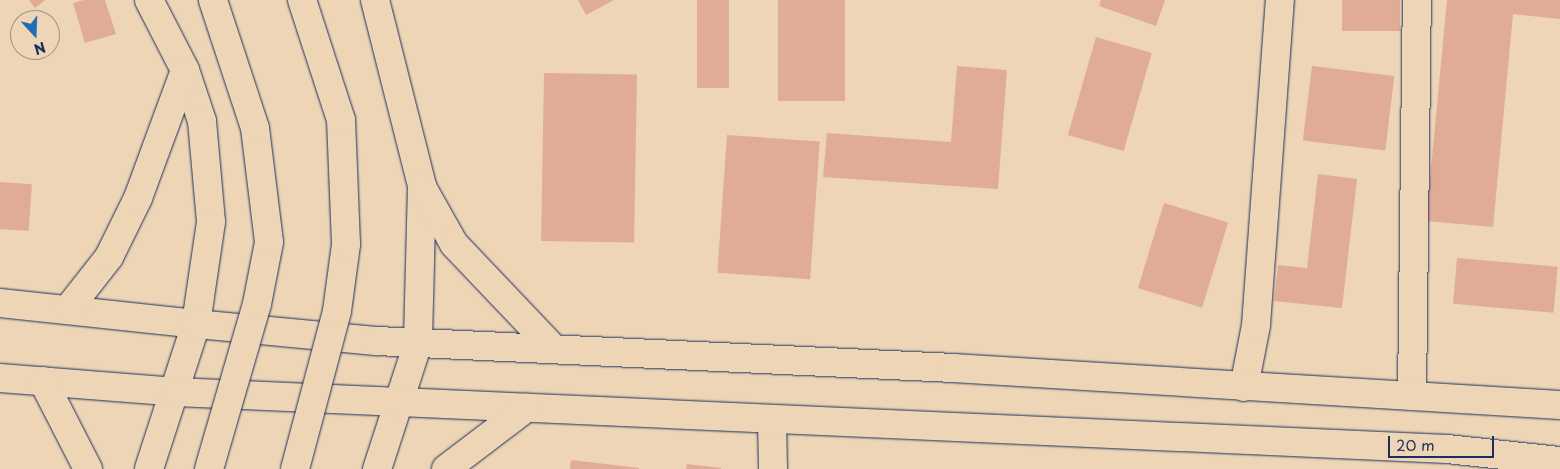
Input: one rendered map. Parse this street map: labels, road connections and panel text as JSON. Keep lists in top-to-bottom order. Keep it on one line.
{"scale_bar":"20 m","north":"bottom"}
